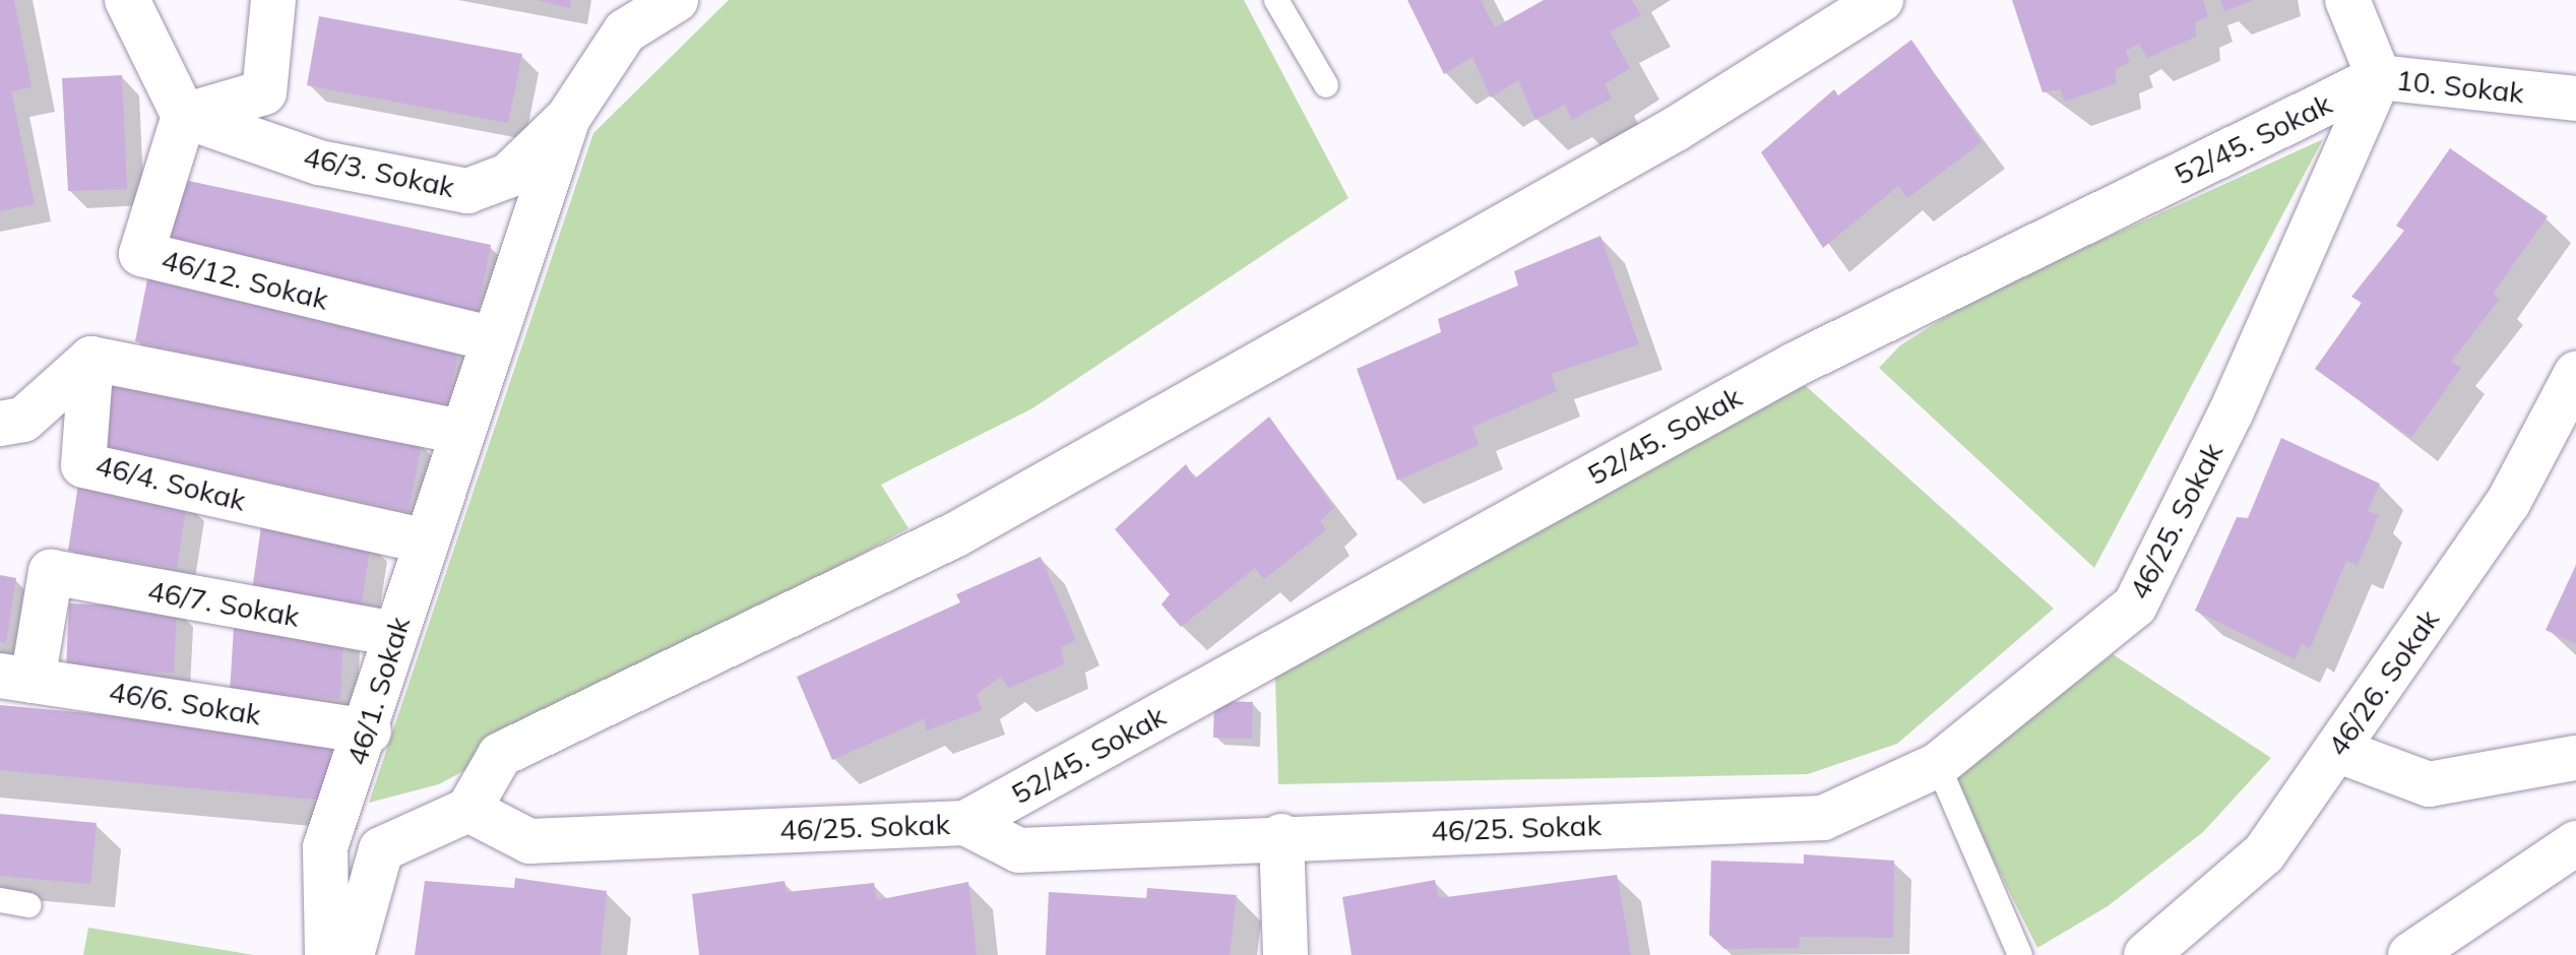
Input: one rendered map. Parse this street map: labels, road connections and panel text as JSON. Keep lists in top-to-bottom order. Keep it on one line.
{"streets":{"street":["10. Sokak","52/45. Sokak","46/3. Sokak","46/12. Sokak","46/4. Sokak","46/25. Sokak","46/7. Sokak","46/26. Sokak","46/1. Sokak","46/6. Sokak"]},"crossings":[["10. Sokak","52/45. Sokak"],["10. Sokak","46/25. Sokak"],["52/45. Sokak","46/25. Sokak"],["46/3. Sokak","46/12. Sokak"],["46/3. Sokak","46/1. Sokak"],["46/12. Sokak","46/1. Sokak"],["46/4. Sokak","46/1. Sokak"],["46/7. Sokak","46/1. Sokak"],["46/7. Sokak","46/6. Sokak"],["46/1. Sokak","46/6. Sokak"]]}
